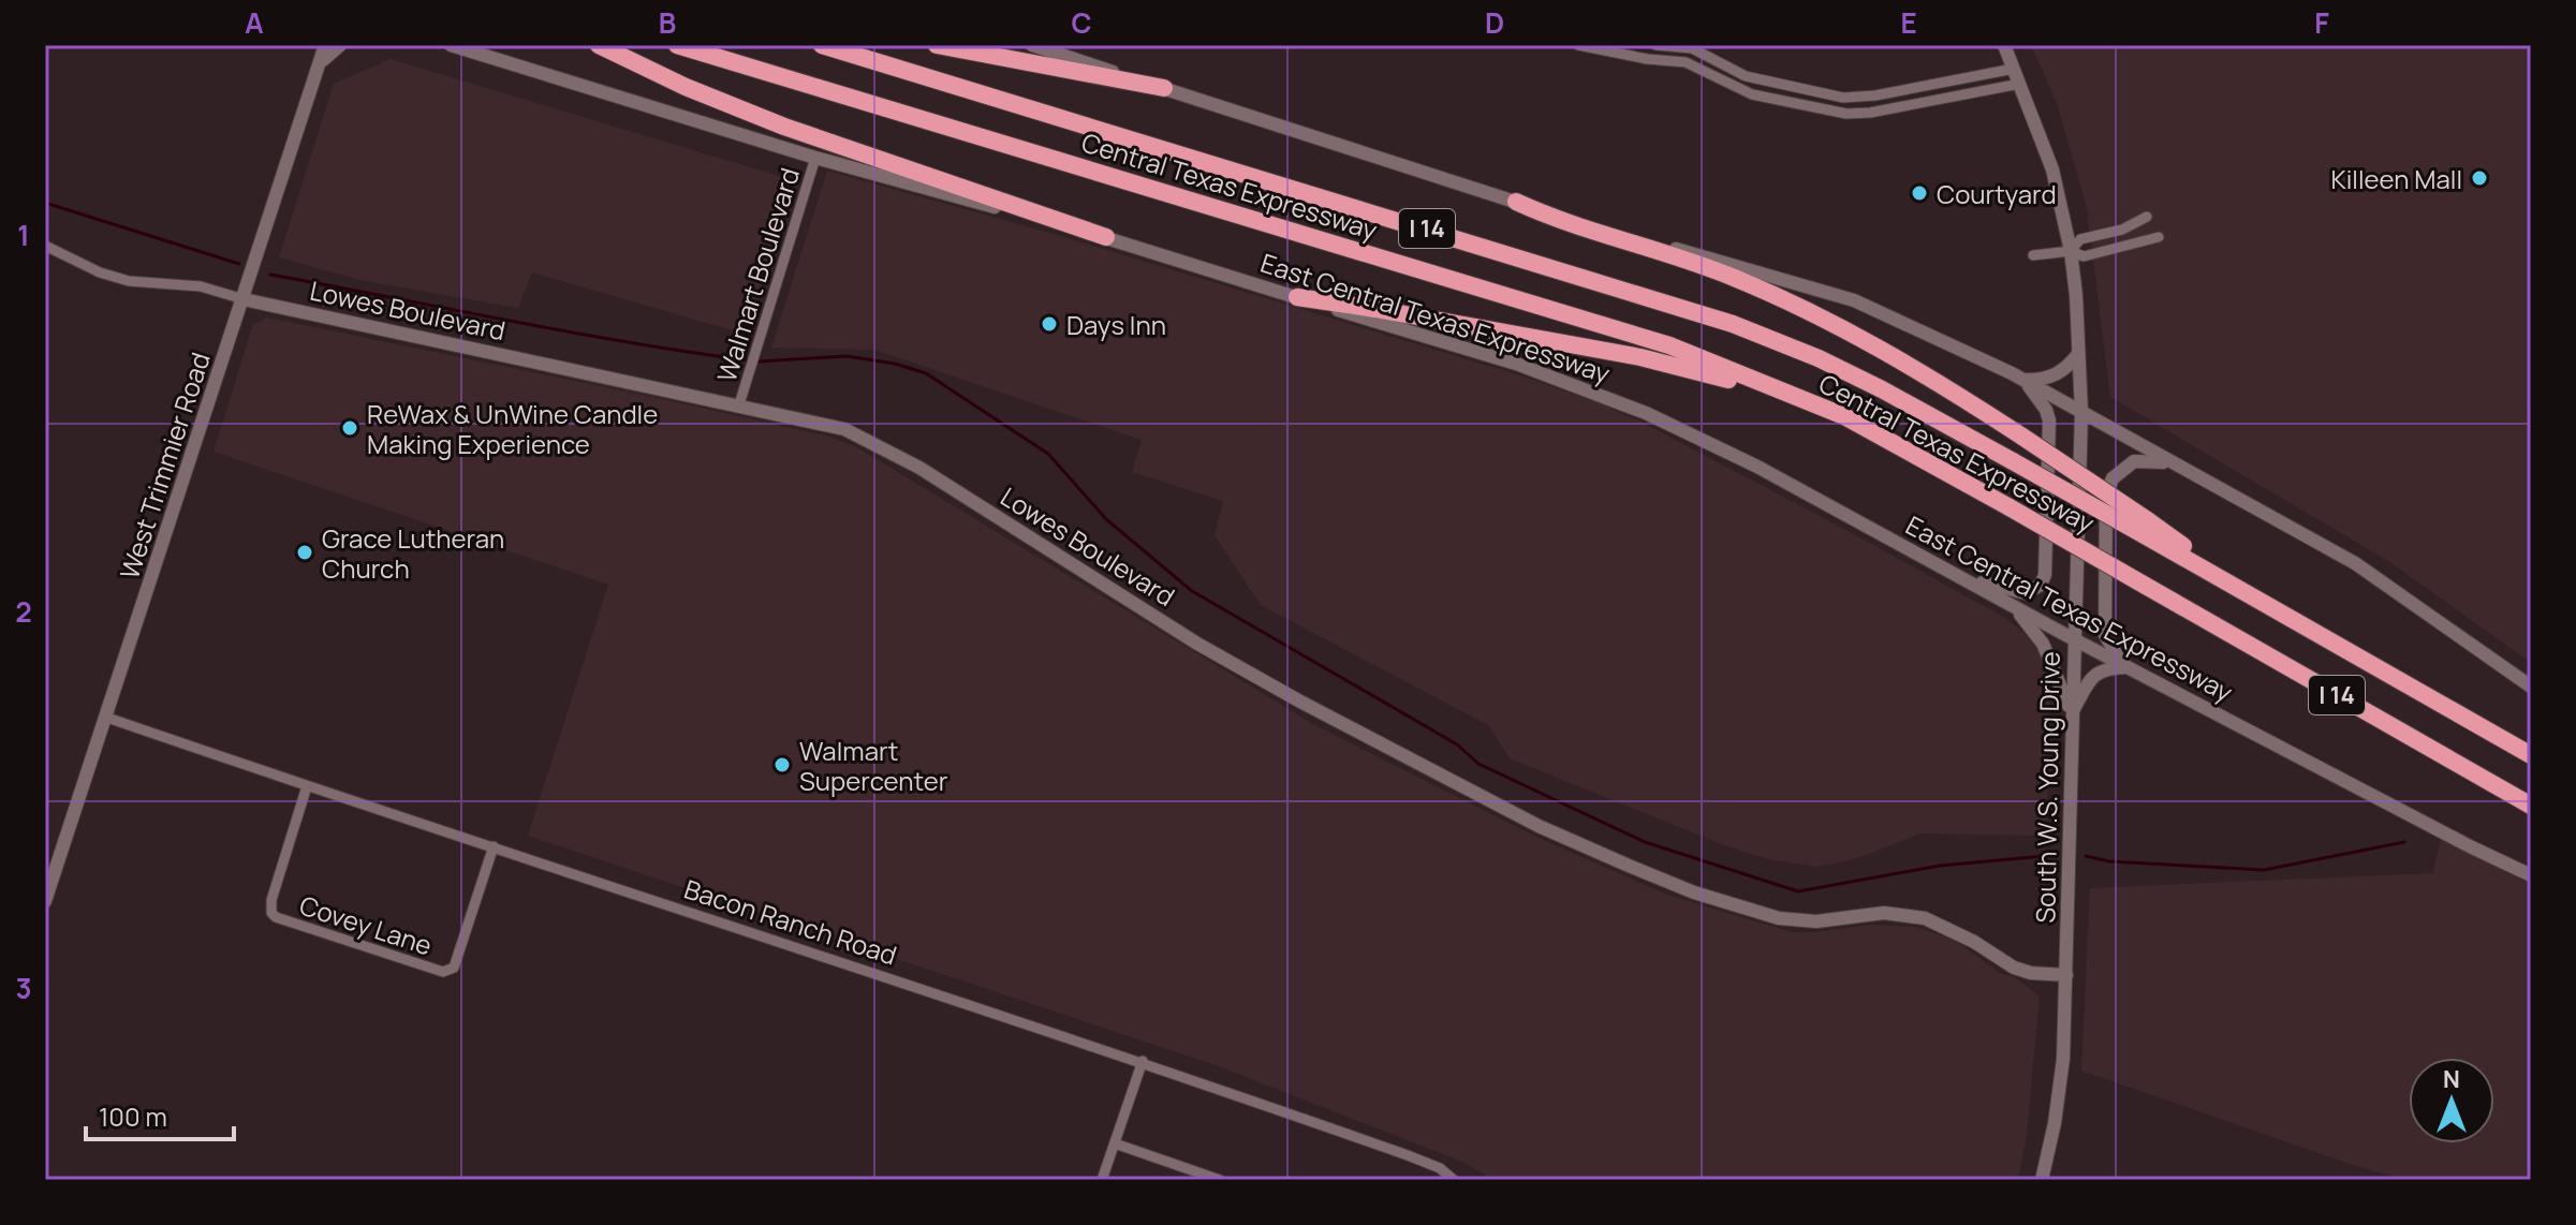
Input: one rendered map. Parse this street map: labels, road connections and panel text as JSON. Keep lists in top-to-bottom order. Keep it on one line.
{"streets":{"highway":["Central Texas Expressway","I 14"],"main road":["Lowes Boulevard","East Central Texas Expressway","West Trimmier Road","South W.S. Young Drive"],"street":["Walmart Boulevard","Bacon Ranch Road","Covey Lane"]},"crossings":[["Walmart Boulevard","Lowes Boulevard"],["Walmart Boulevard","East Central Texas Expressway"],["Lowes Boulevard","West Trimmier Road"],["Lowes Boulevard","South W.S. Young Drive"],["East Central Texas Expressway","South W.S. Young Drive"],["West Trimmier Road","Bacon Ranch Road"],["Bacon Ranch Road","Covey Lane"]],"places":["Killeen Mall","Courtyard","Days Inn","ReWax & UnWine Candle Making Experience","Grace Lutheran Church","Walmart Supercenter"],"scale_bar":"100 m","north":"top","grid":{"columns":["A","B","C","D","E","F"],"rows":["1","2","3"]}}
